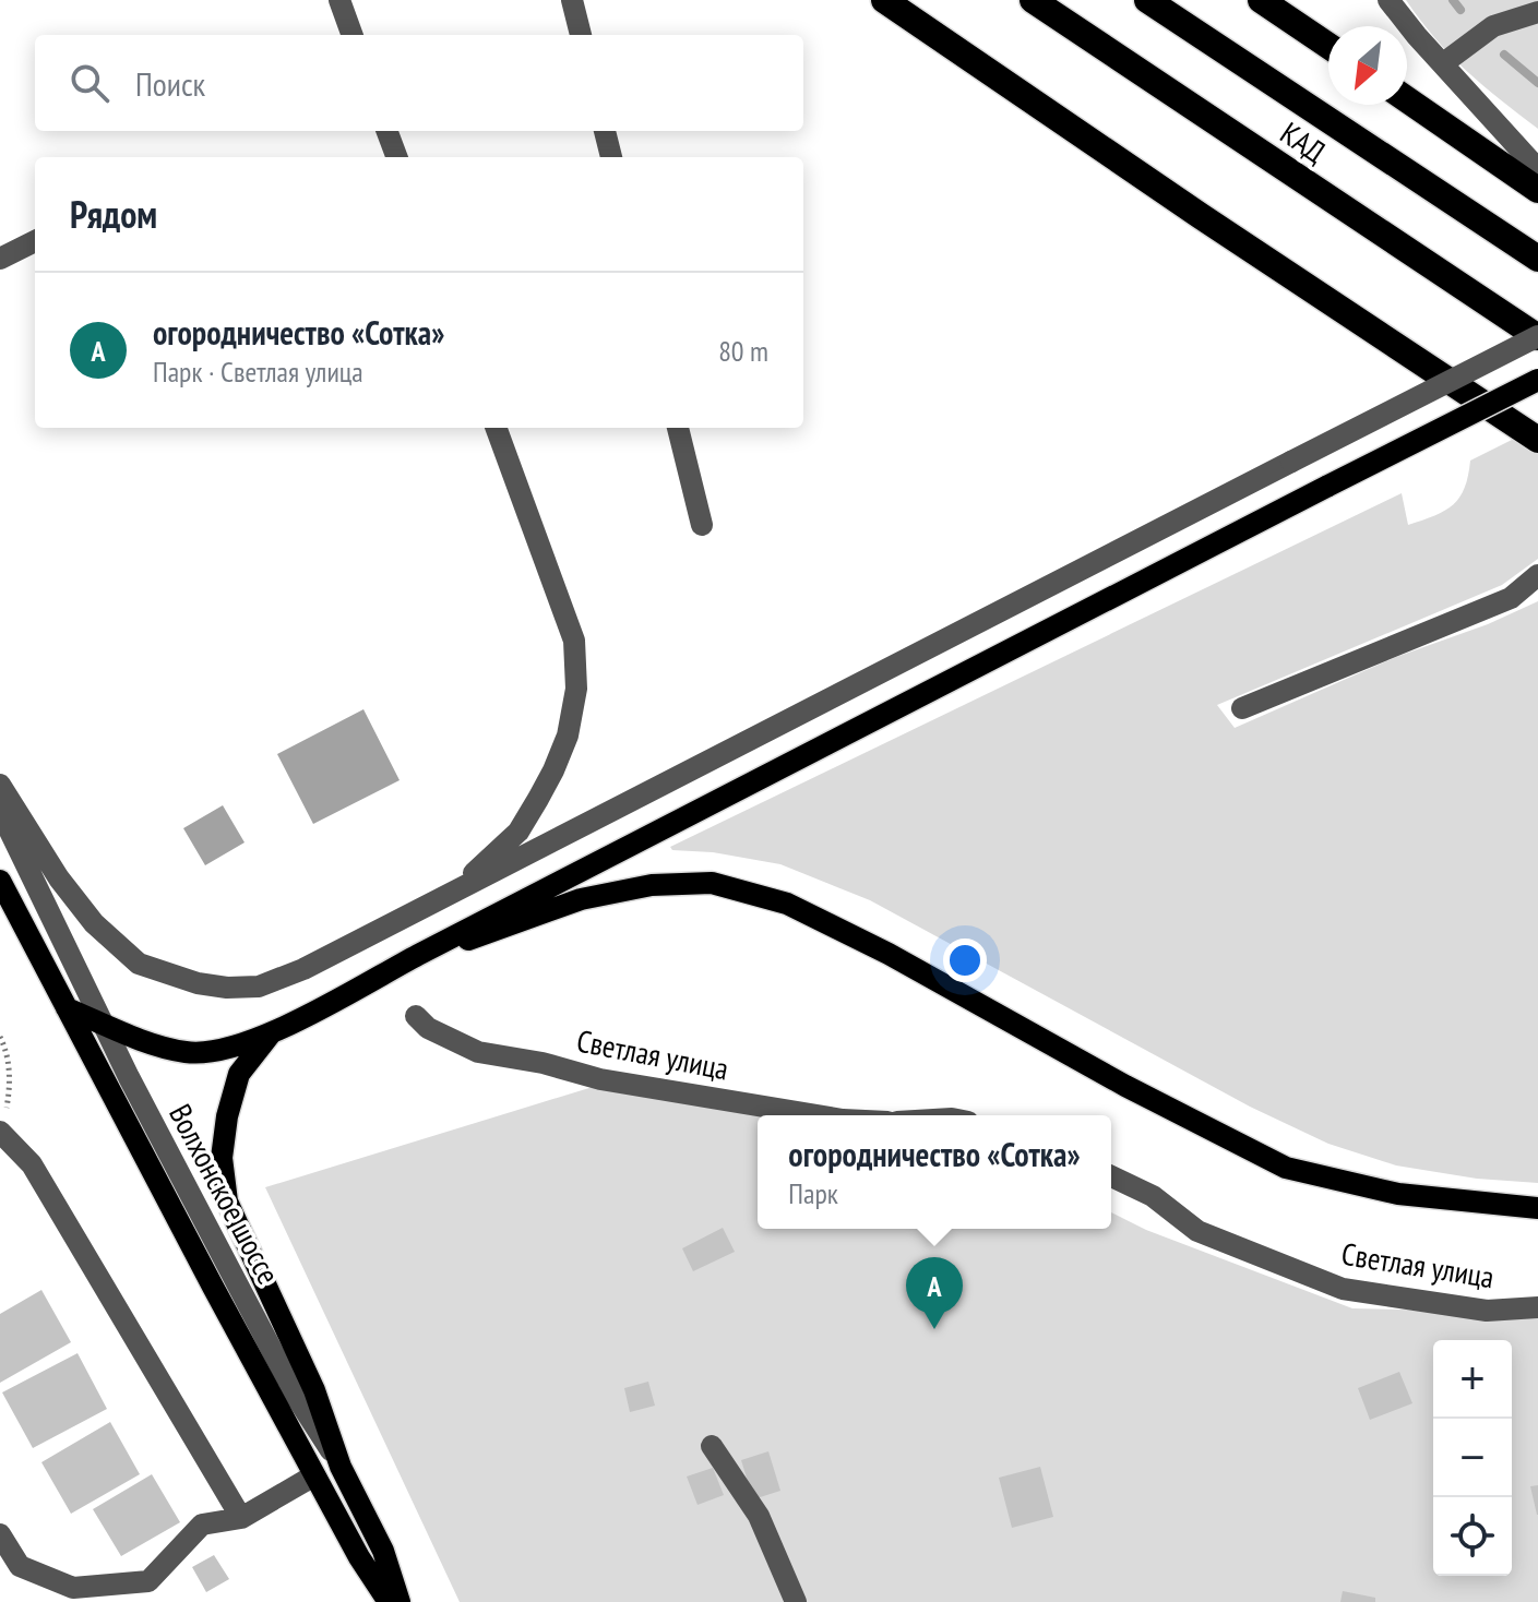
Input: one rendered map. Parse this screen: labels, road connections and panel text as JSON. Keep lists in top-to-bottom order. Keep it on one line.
{"streets":{"highway":["КАД"],"main road":["Волхонское шоссе"],"street":["Светлая улица"]},"north":"bottom left","page":{"search":"Поиск","heading":"Рядом","list":[{"mark":"A","name":"огородничество «Сотка»","note":"Парк · Светлая улица","value":"80 m"}],"popup":["огородничество «Сотка»","Парк"],"pins":"A","map_buttons":["+","−"]}}
